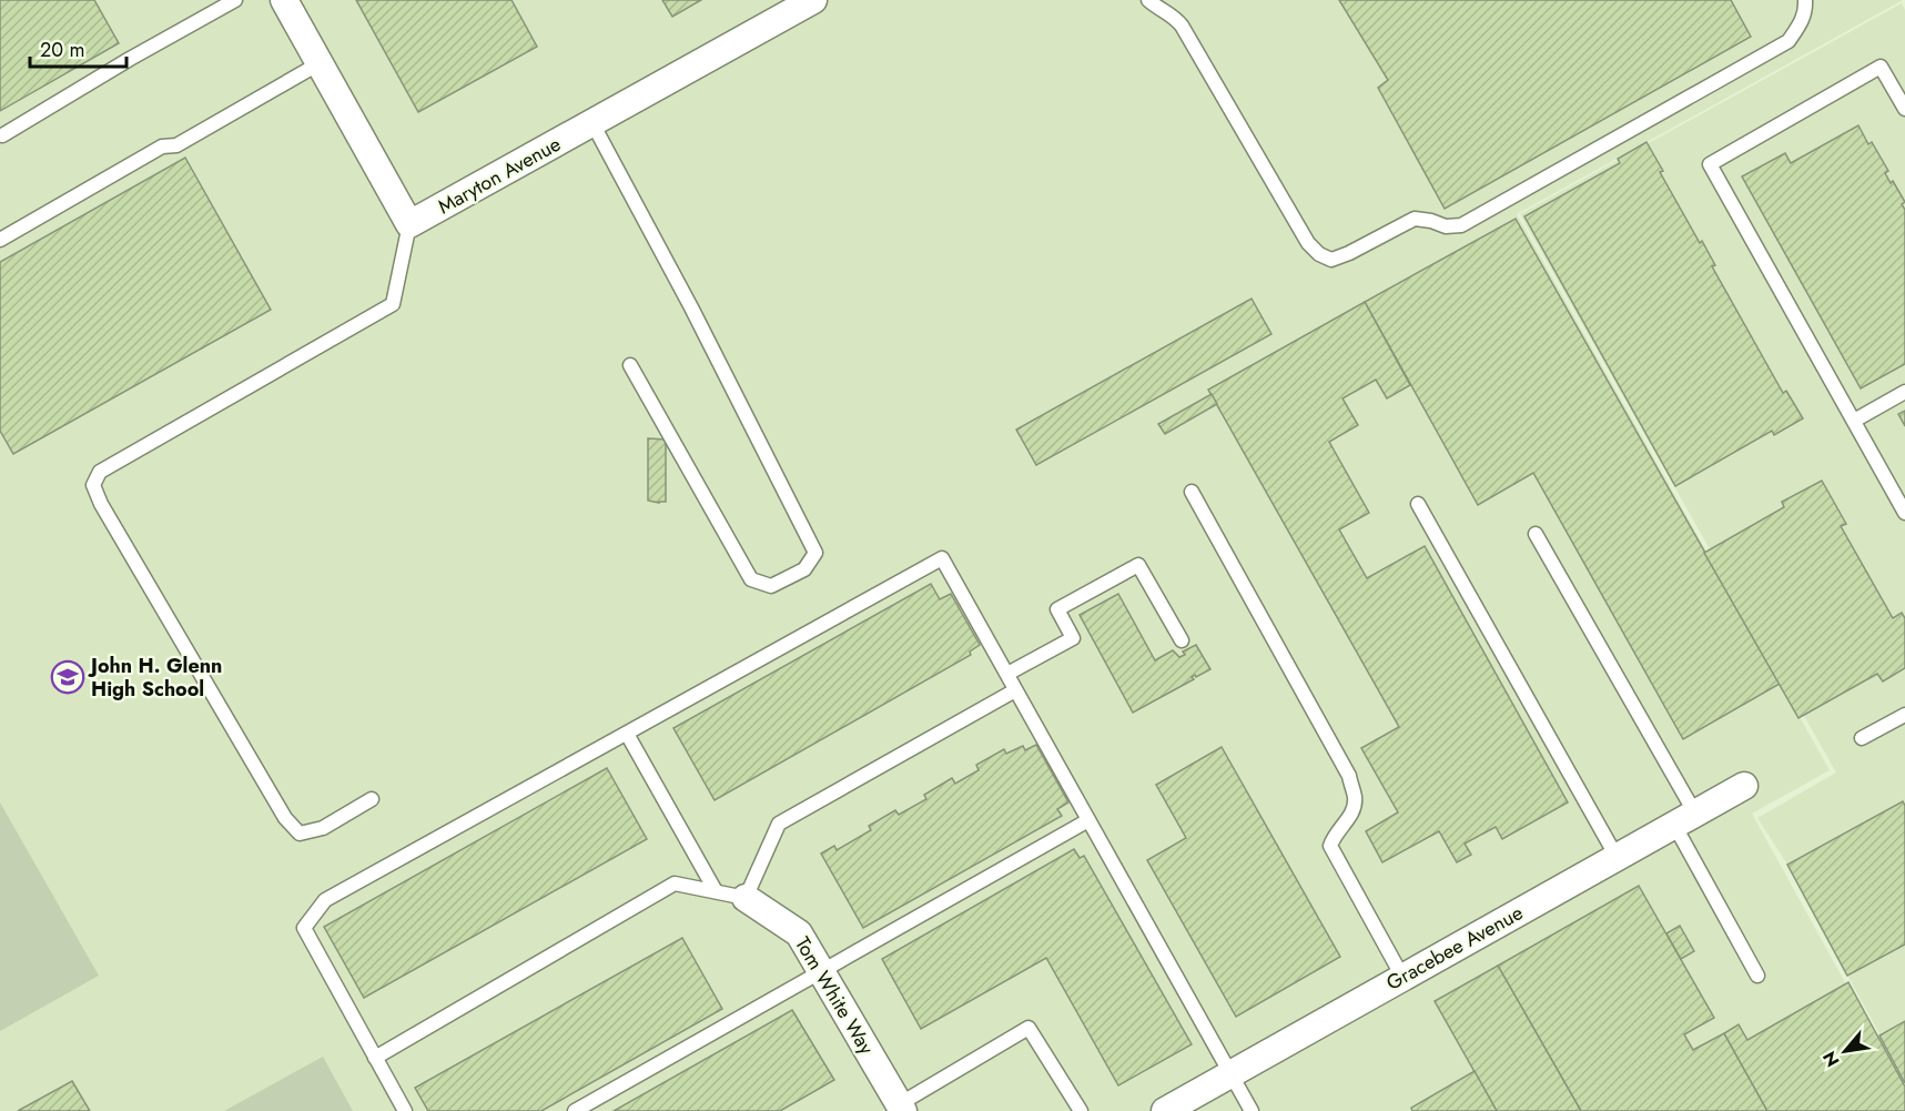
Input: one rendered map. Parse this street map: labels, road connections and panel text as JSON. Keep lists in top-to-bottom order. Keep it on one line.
{"streets":{"street":["Maryton Avenue","Gracebee Avenue","Tom White Way"]},"places":{"school or university":["John H. Glenn High School"]},"scale_bar":"20 m","north":"bottom left"}
